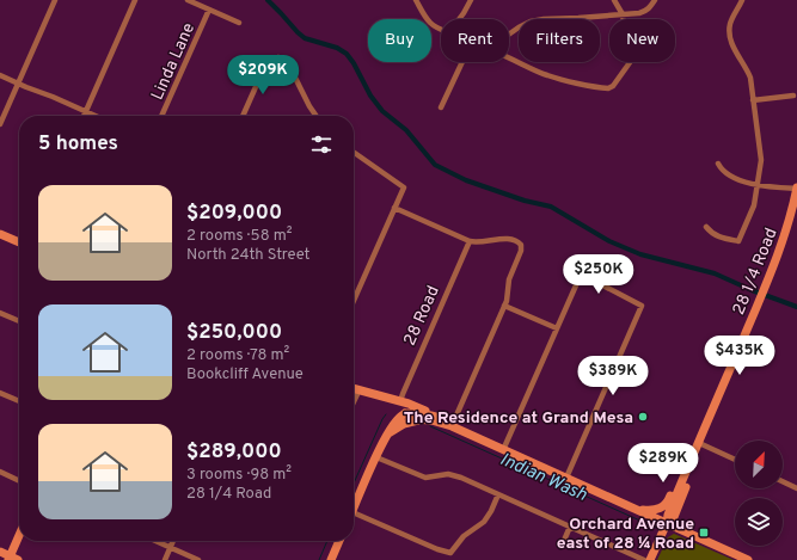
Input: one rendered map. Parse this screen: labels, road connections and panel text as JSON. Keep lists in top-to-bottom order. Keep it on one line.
{"streets":{"main road":["28 1/4 Road"],"street":["Linda Lane","28 Road"]},"water":["Indian Wash"],"places":{"other":["The Residence at Grand Mesa"],"transit":["Orchard Avenue east of 28 ¼ Road"]},"north":"top right","page":{"chip":["Buy","Rent","Filters","New"],"price":["$209K","$250K","$435K","$389K","$289K"],"heading":"5 homes","list":[{"name":"$209,000","note":"2 rooms · 58 m² · North 24th Street"},{"name":"$250,000","note":"2 rooms · 78 m² · Bookcliff Avenue"},{"name":"$289,000","note":"3 rooms · 98 m² · 28 1/4 Road"}]}}
